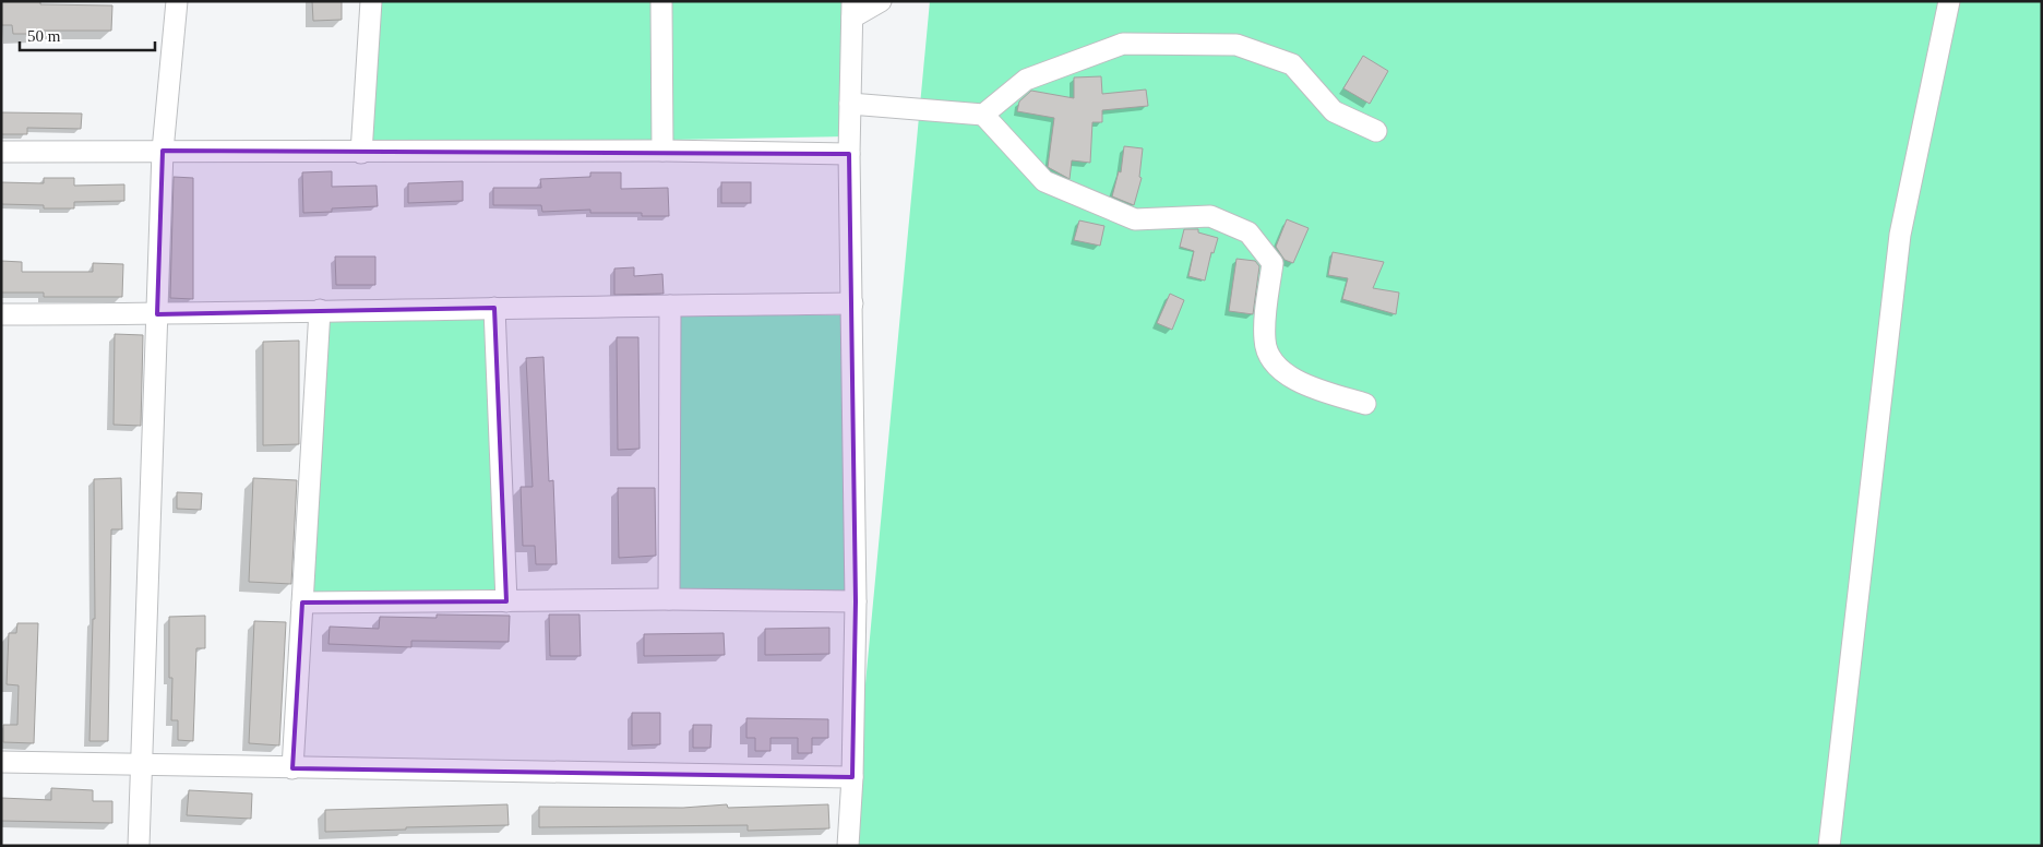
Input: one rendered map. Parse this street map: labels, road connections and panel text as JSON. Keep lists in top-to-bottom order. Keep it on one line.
{"scale_bar":"50 m"}
